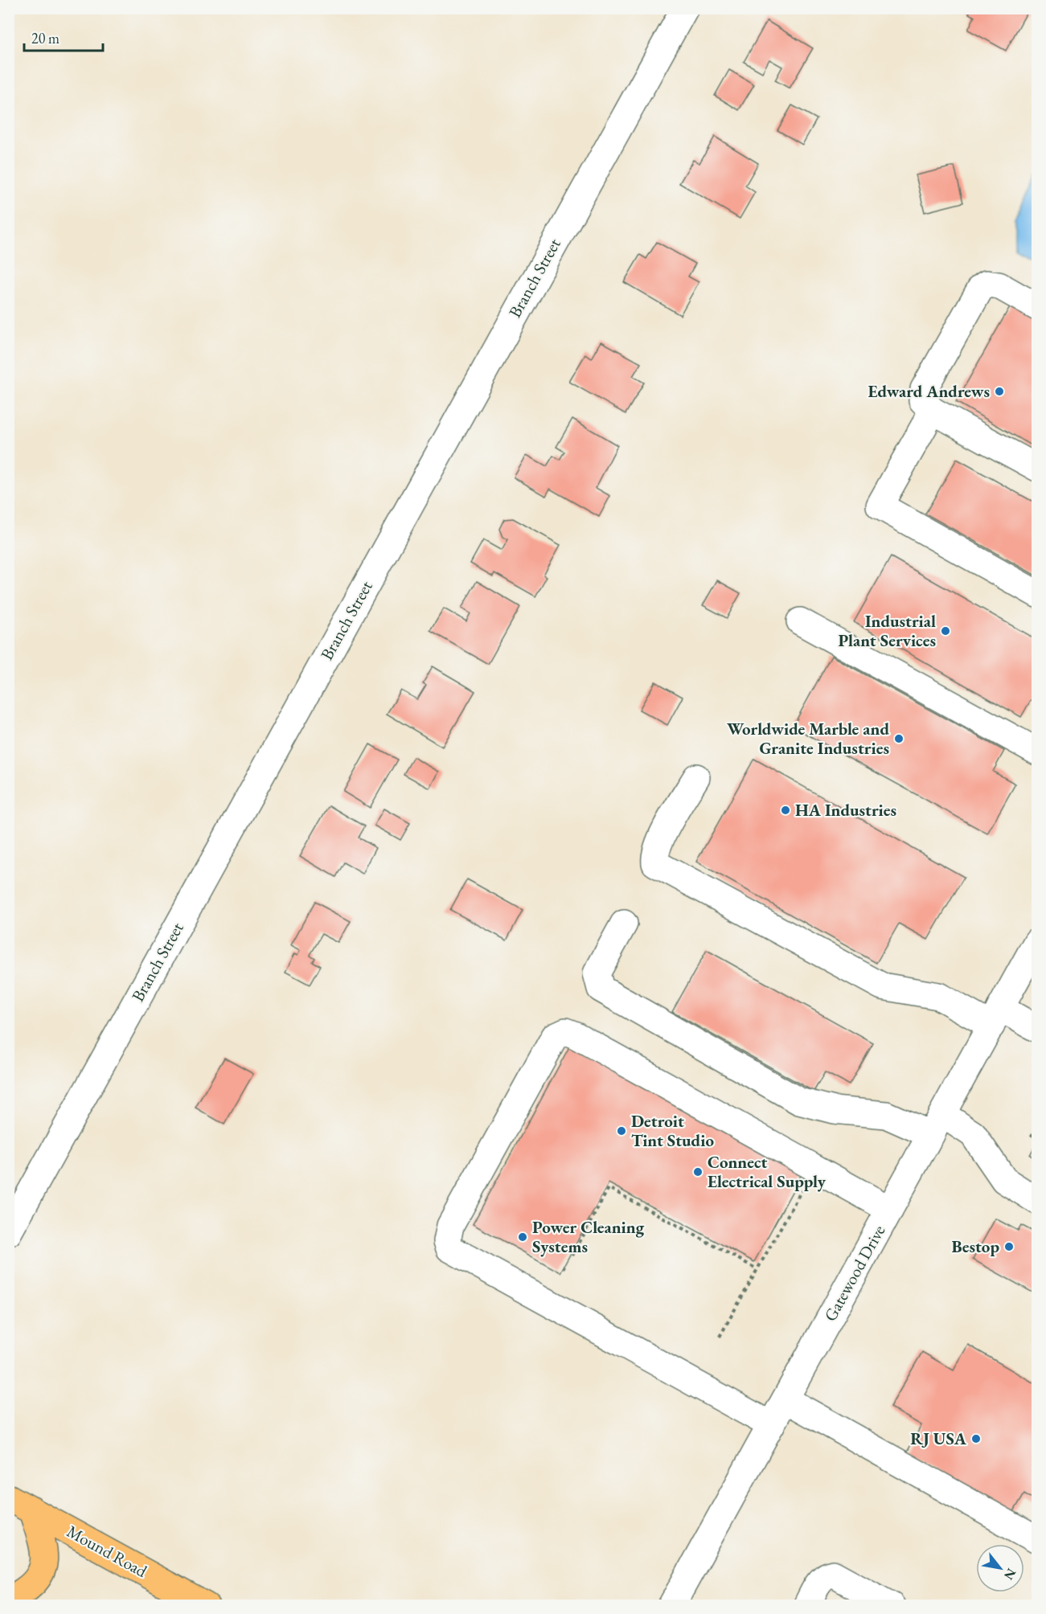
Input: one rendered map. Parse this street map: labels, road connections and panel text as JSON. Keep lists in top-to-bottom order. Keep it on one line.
{"streets":{"main road":["Mound Road"],"street":["Branch Street","Gatewood Drive"]},"places":["Edward Andrews","Industrial Plant Services","Worldwide Marble and Granite Industries","HA Industries","Detroit Tint Studio","Connect Electrical Supply","Power Cleaning Systems","Bestop","RJ USA"],"scale_bar":"20 m","north":"bottom right"}
